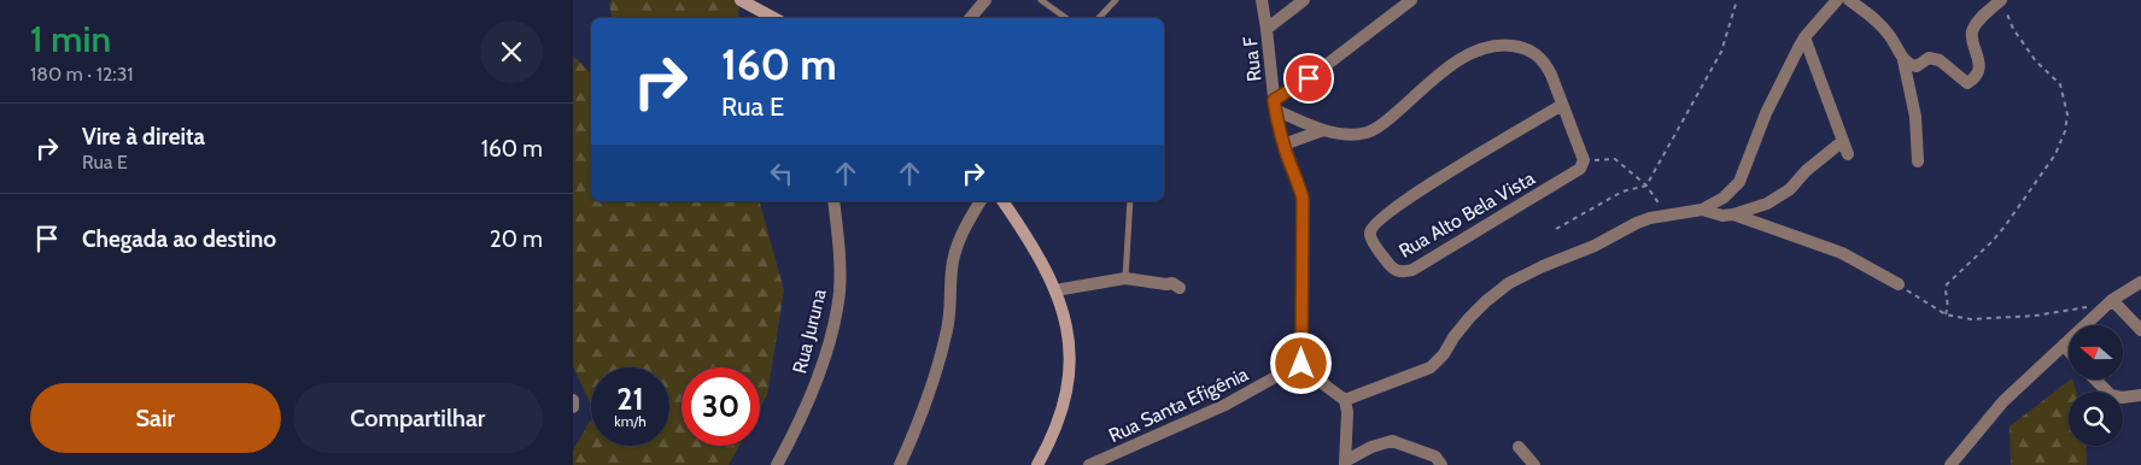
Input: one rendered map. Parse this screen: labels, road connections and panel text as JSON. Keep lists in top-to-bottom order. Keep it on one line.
{"streets":{"street":["Rua F","Rua Alto Bela Vista","Rua Juruna","Rua Santa Efigênia"]},"crossings":[["Rua F","Rua Santa Efigênia"]],"north":"left","page":{"heading":["1 min","180 m · 12:31"],"turn":["160 m","Rua E"],"list":[{"name":"Vire à direita","note":"Rua E","value":"160 m"},{"name":"Chegada ao destino","value":"20 m"}],"speed":"21 km/h","limit":"30","buttons":["Sair","Compartilhar"]}}
